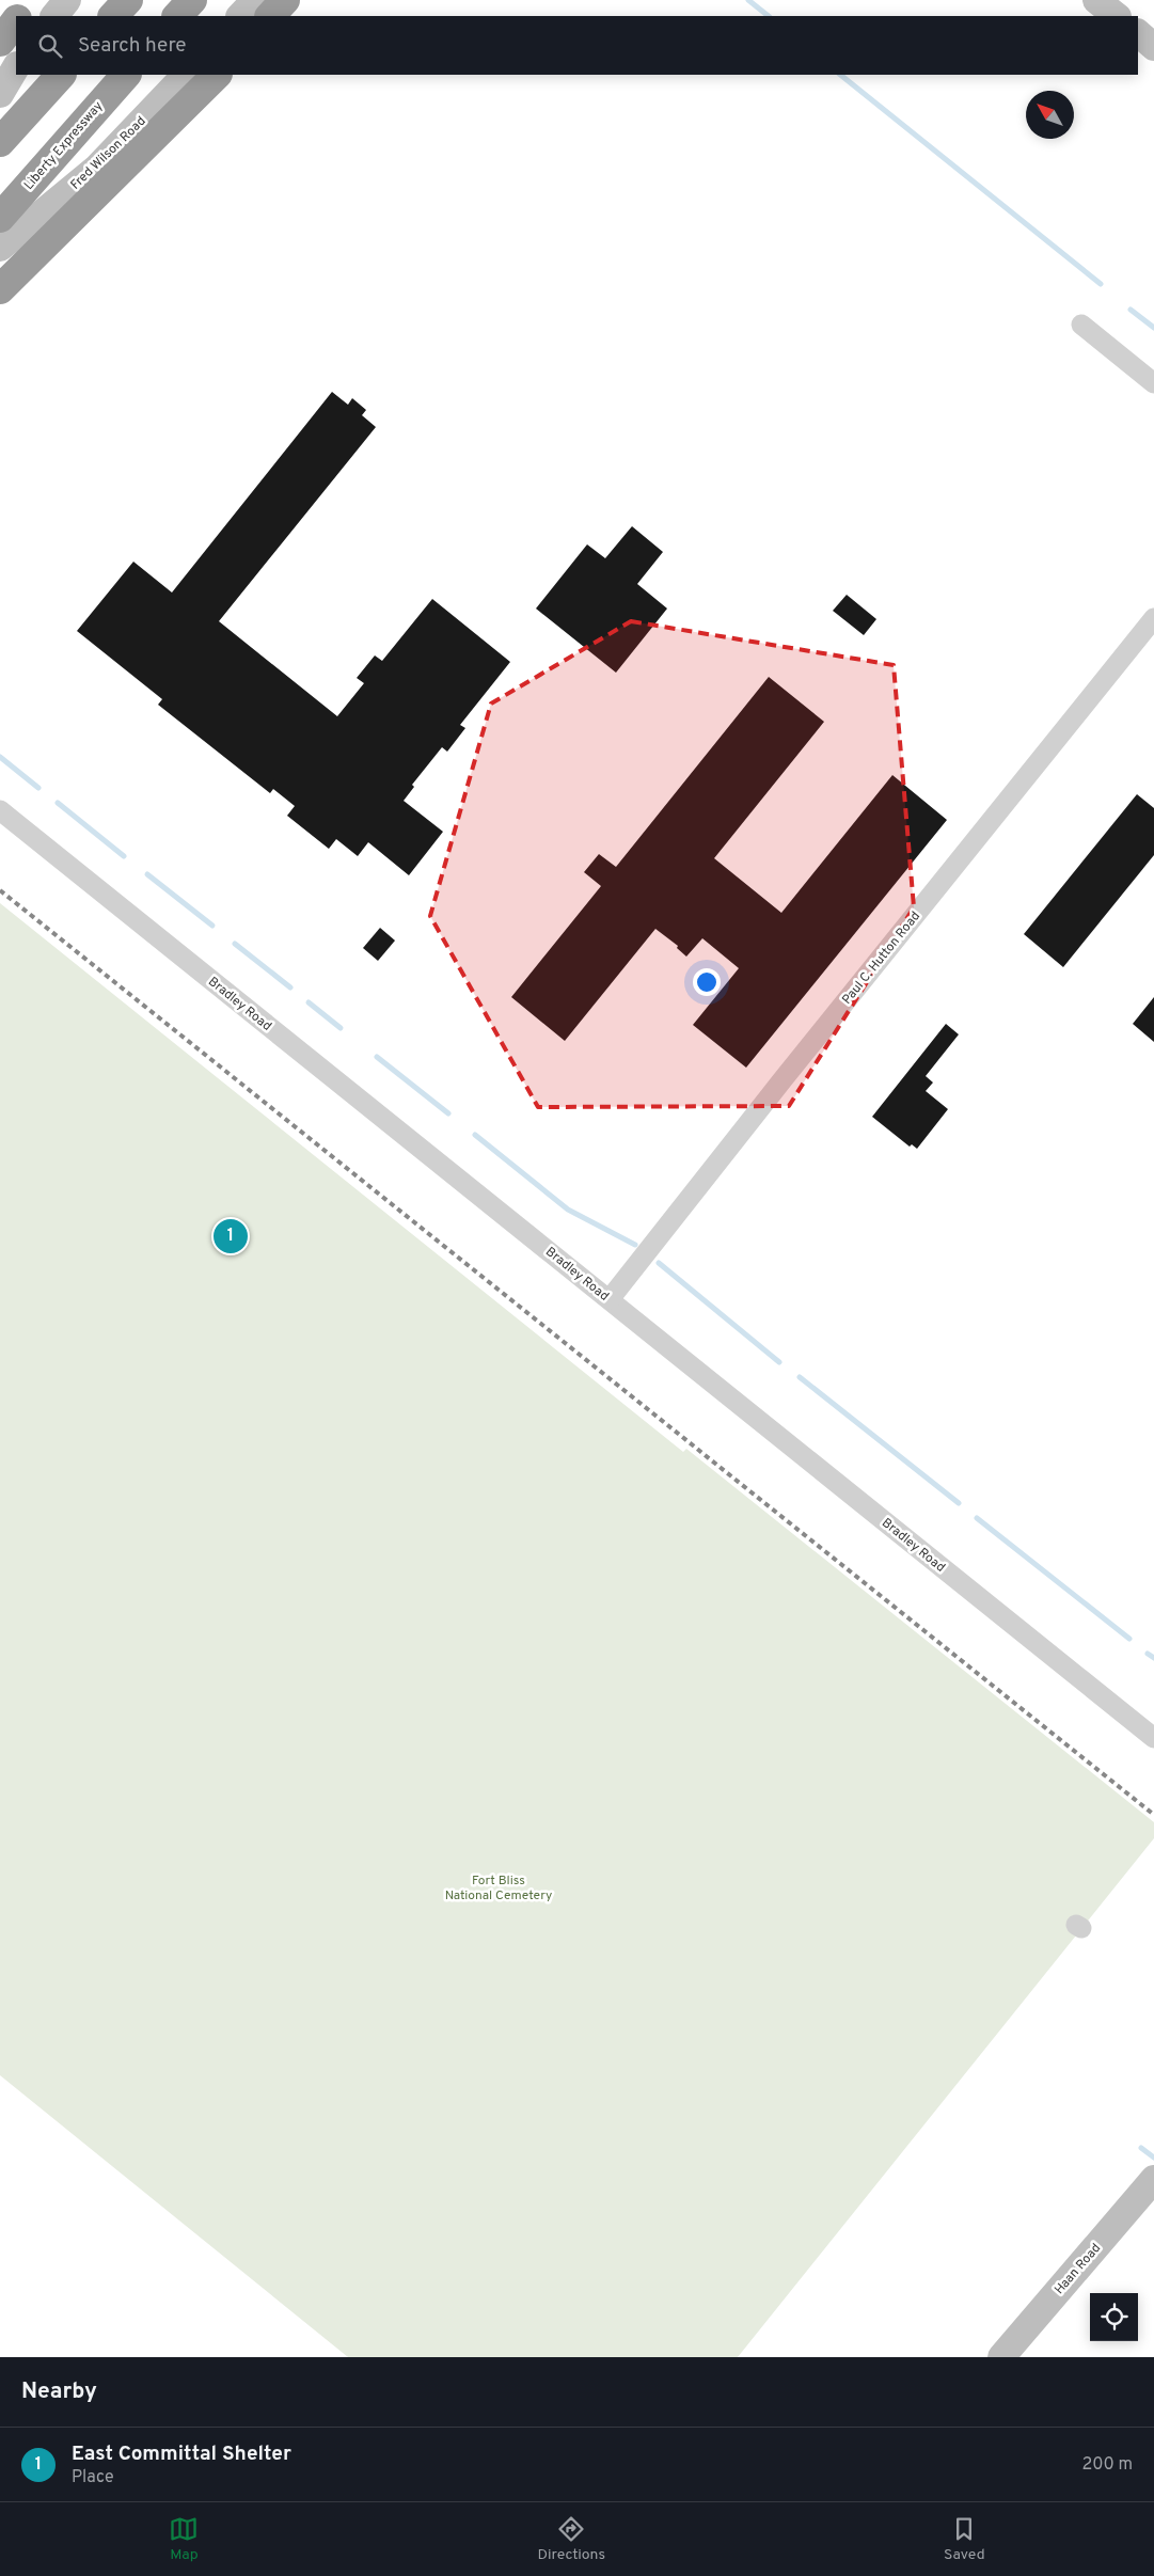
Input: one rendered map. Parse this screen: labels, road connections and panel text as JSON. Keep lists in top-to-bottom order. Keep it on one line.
{"streets":{"highway":["Liberty Expressway"],"main road":["Fred Wilson Road","Haan Road"],"street":["Paul C. Hutton Road","Bradley Road"]},"crossings":[["Paul C. Hutton Road","Bradley Road"]],"parks":["Fort Bliss National Cemetery"],"north":"top left","page":{"search":"Search here","pins":"1","heading":"Nearby","list":[{"mark":"1","name":"East Committal Shelter","note":"Place","value":"200 m"}],"nav":["Map","Directions","Saved"]}}
